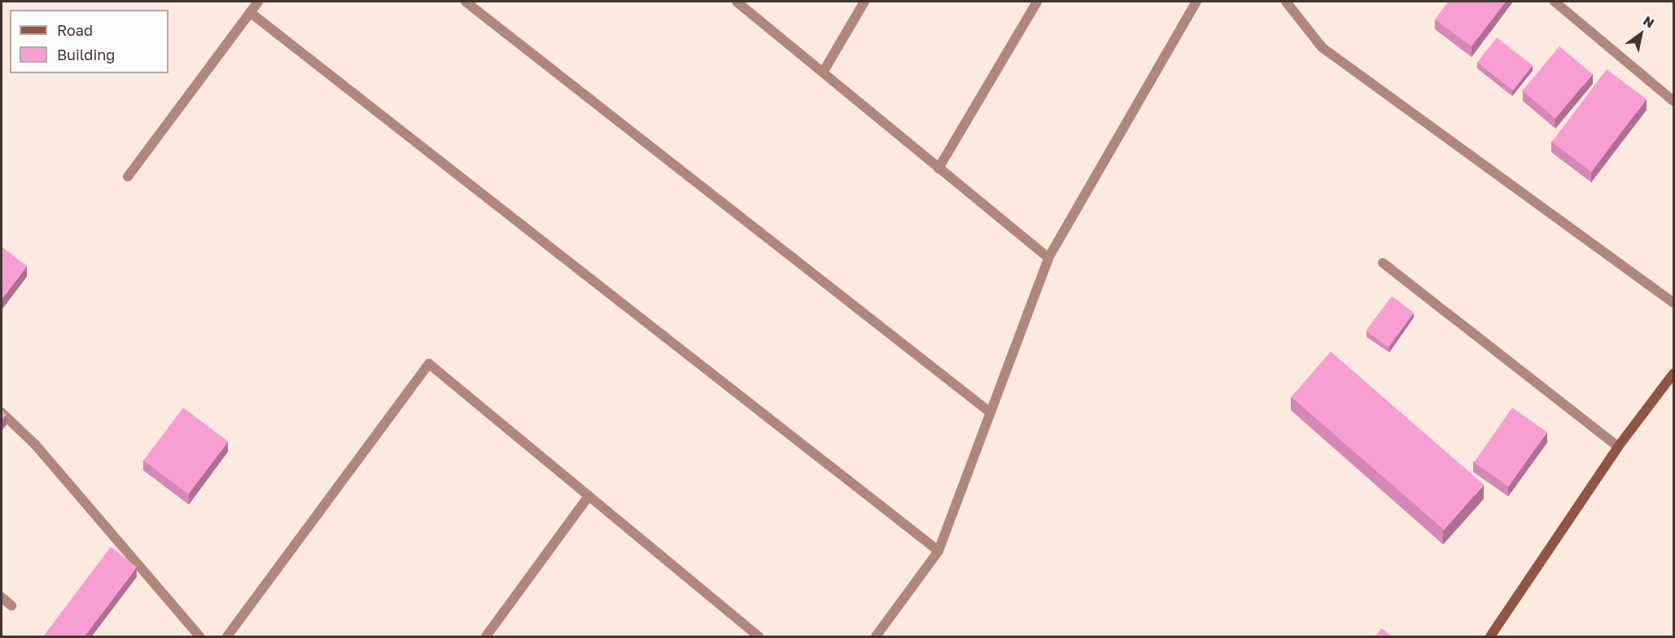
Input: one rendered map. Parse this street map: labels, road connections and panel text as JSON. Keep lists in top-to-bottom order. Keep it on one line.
{"legend":["Road","Building"],"north":"top right"}
